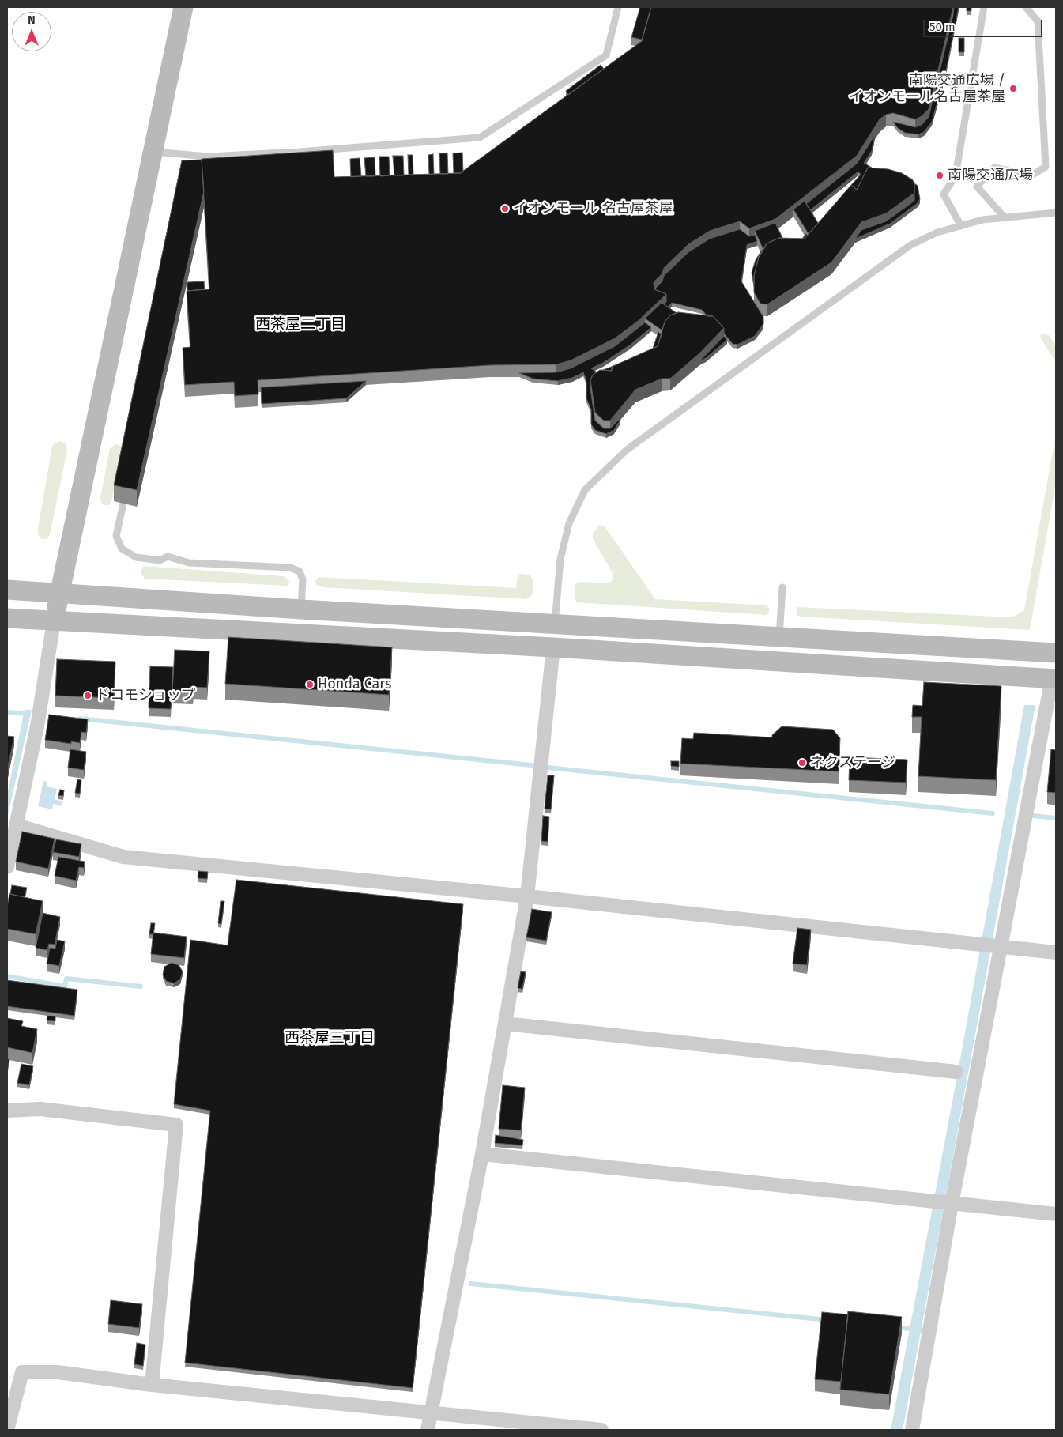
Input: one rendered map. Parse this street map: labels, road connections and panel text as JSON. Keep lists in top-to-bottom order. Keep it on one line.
{"districts":["西茶屋二丁目","西茶屋三丁目"],"places":["南陽交通広場 / イオンモール名古屋茶屋","南陽交通広場","イオンモール 名古屋茶屋","Honda Cars","ドコモショップ","ネクステージ"],"scale_bar":"50 m","north":"top"}
